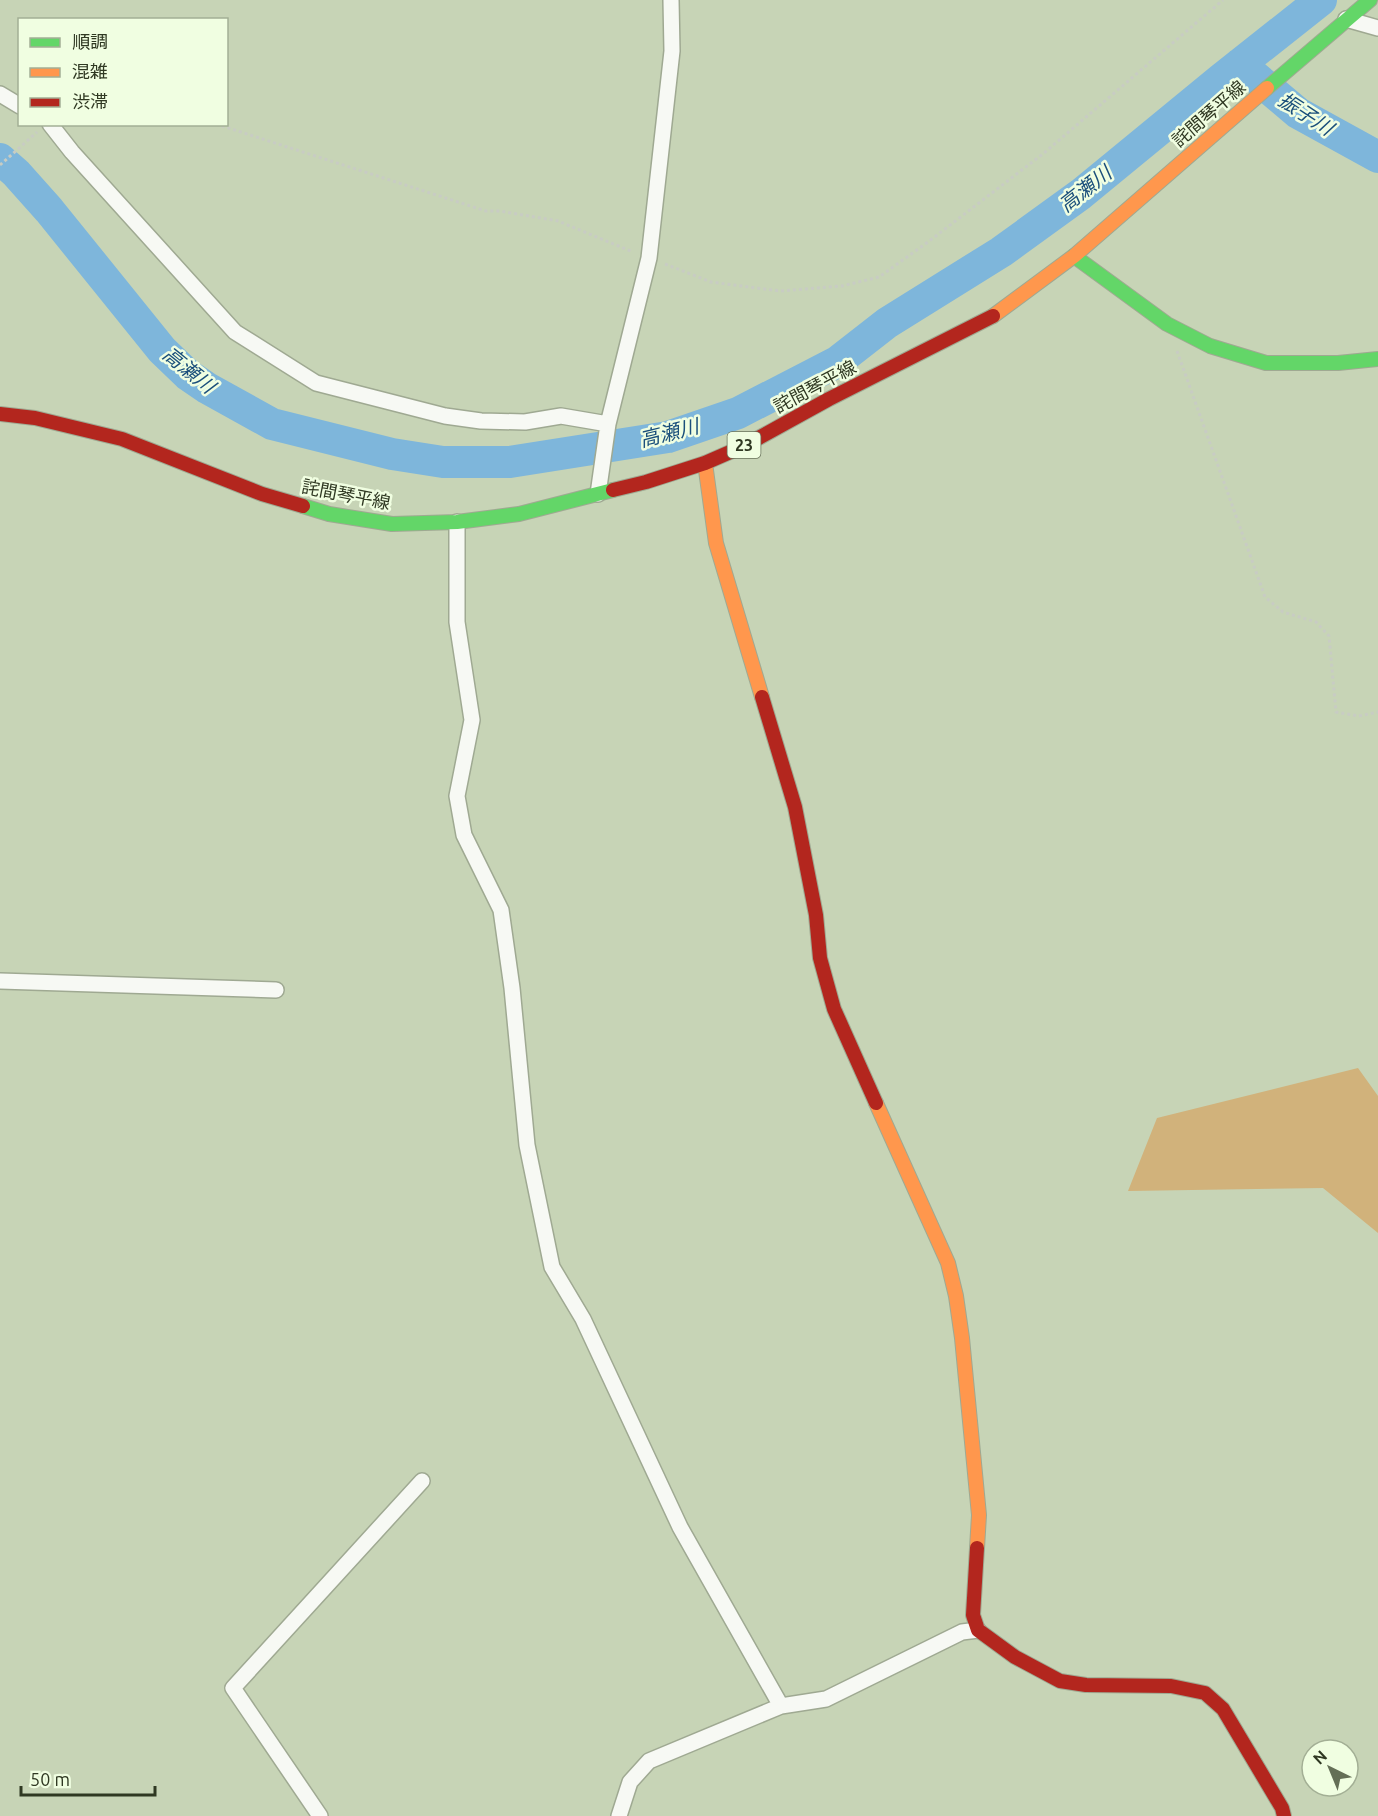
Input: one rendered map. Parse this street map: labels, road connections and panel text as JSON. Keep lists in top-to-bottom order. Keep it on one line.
{"streets":{"street":["詫間琴平線","23"]},"water":["振子川","高瀬川"],"legend":["順調","混雑","渋滞"],"scale_bar":"50 m","north":"top left"}
